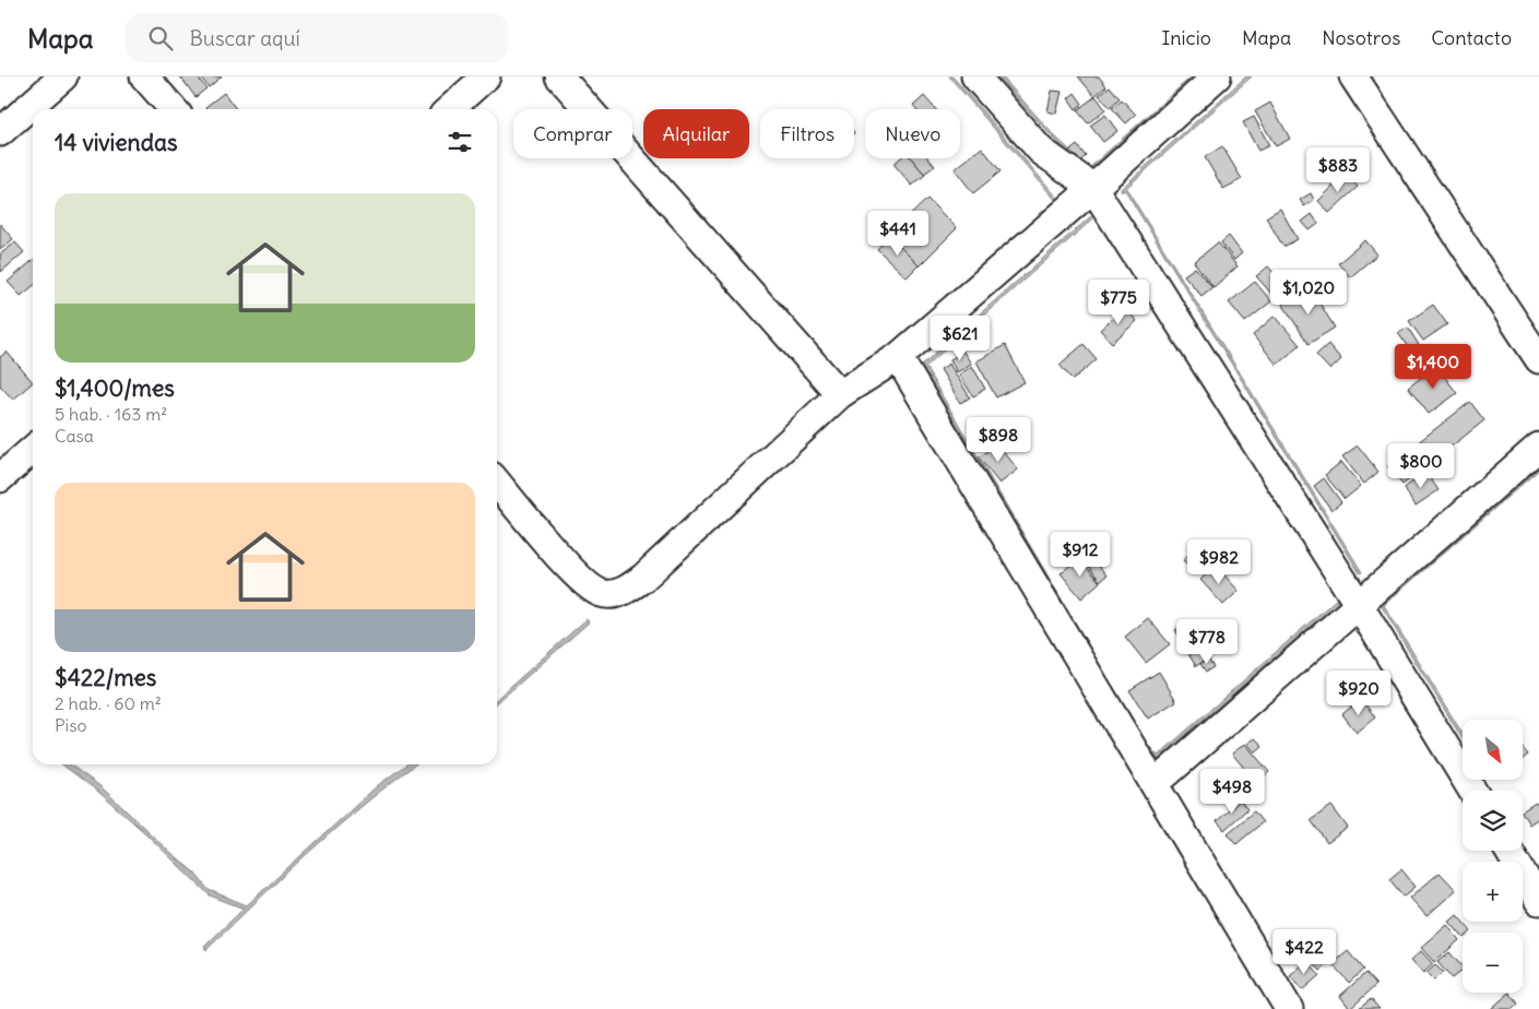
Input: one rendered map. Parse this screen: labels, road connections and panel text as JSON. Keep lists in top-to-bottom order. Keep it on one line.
{"north":"bottom right","page":{"header":"Mapa","search":"Buscar aquí","nav":["Inicio","Mapa","Nosotros","Contacto"],"chip":["Comprar","Alquilar","Filtros","Nuevo"],"heading":"14 viviendas","price":["$883","$441","$1,020","$775","$621","$1,400","$898","$800","$912","$982","$778","$920","$498","$422"],"list":[{"name":"$1,400/mes","note":"5 hab. · 163 m² · Casa"},{"name":"$422/mes","note":"2 hab. · 60 m² · Piso"}],"map_buttons":["+","−"]}}
